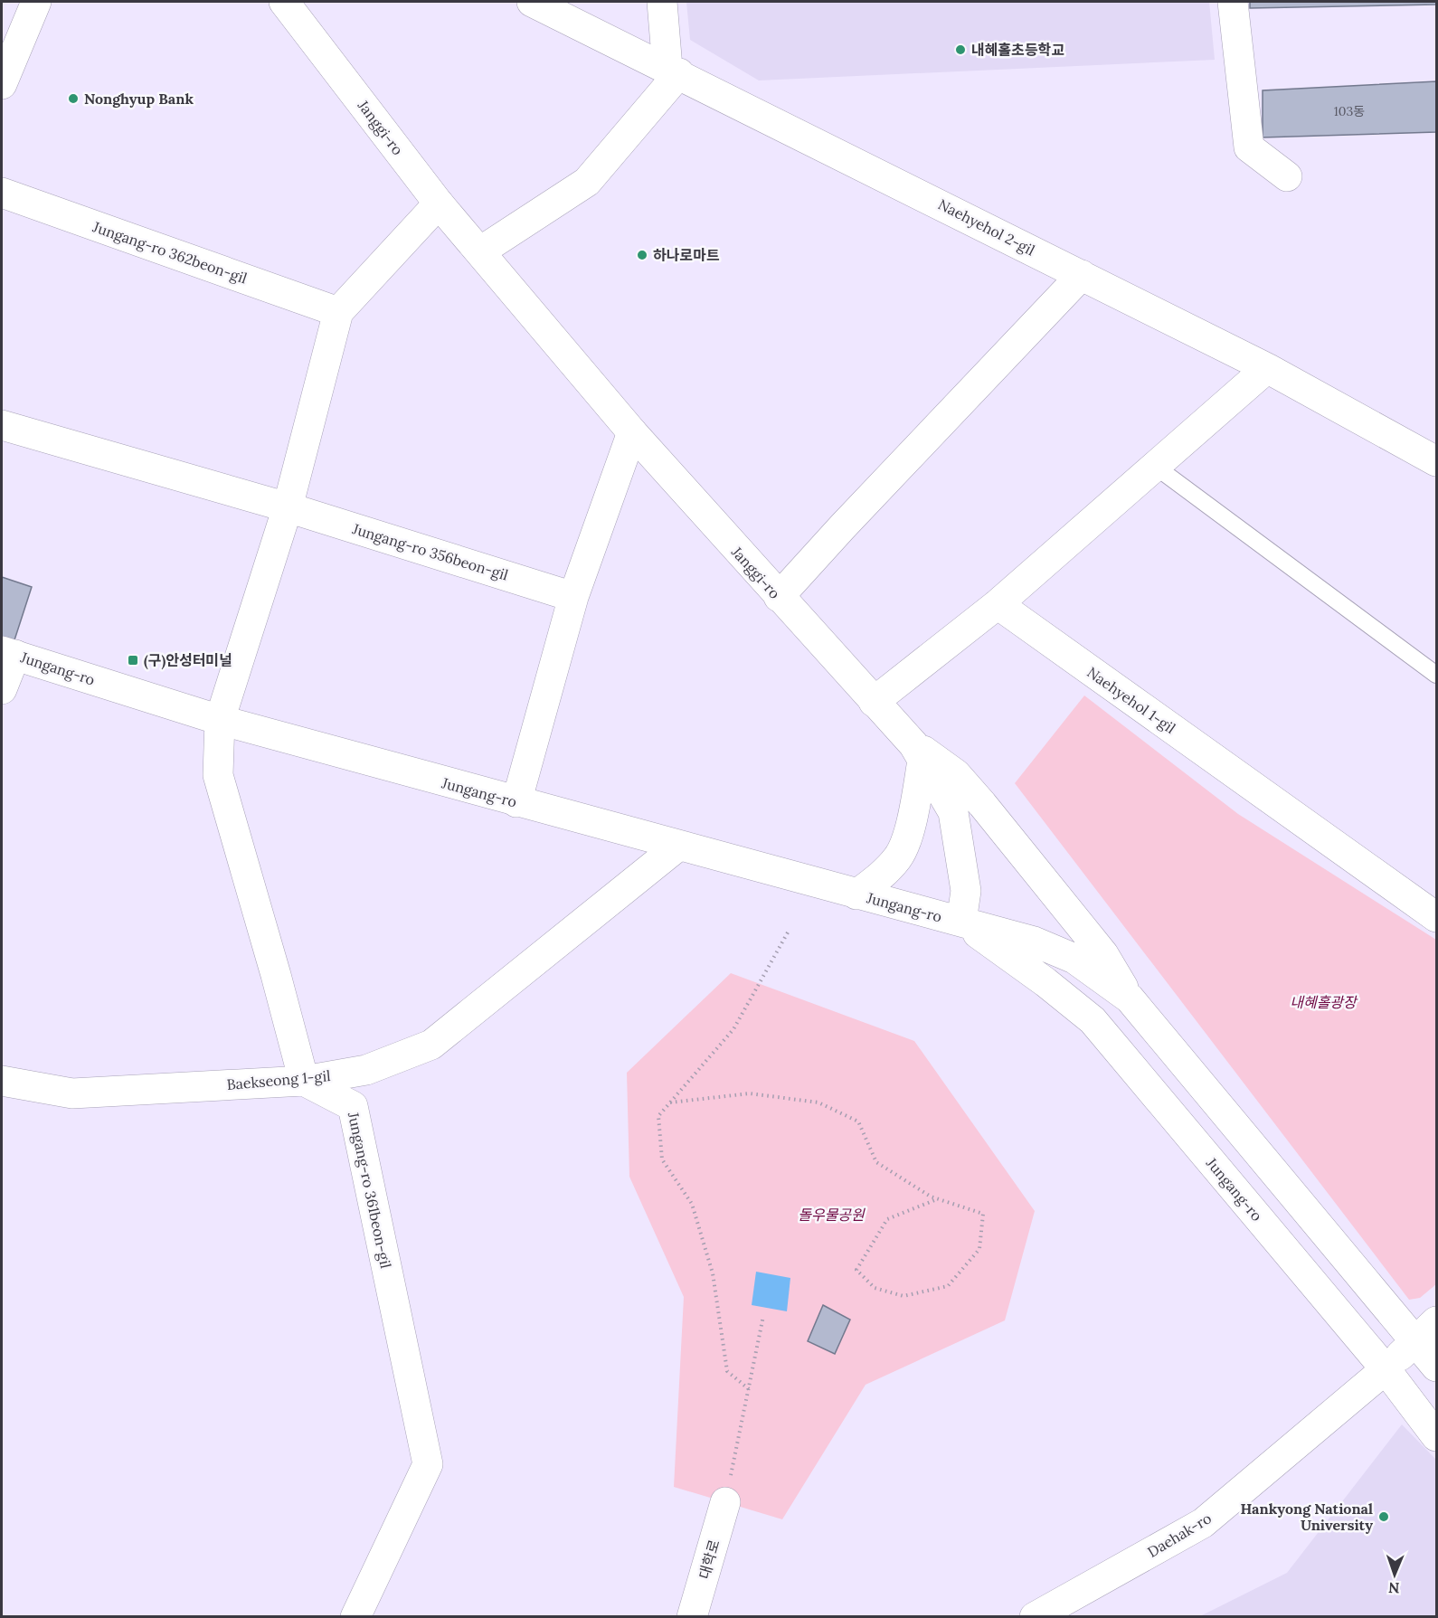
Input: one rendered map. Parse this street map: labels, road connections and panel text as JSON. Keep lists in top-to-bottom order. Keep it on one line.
{"streets":{"street":["Janggi-ro","Naehyehol 2-gil","Jungang-ro 362beon-gil","Jungang-ro 356beon-gil","Jungang-ro","Naehyehol 1-gil","Baekseong 1-gil","Jungang-ro 361beon-gil","Daehak-ro","대학로"]},"crossings":[["Janggi-ro","Jungang-ro"],["Jungang-ro","Baekseong 1-gil"],["Jungang-ro","Daehak-ro"],["Baekseong 1-gil","Jungang-ro 361beon-gil"]],"parks":["내혜홀광장","돌우물공원"],"places":{"other":["내혜홀초등학교","Nonghyup Bank","하나로마트","Hankyong National University"],"transit":["(구)안성터미널"]},"house_numbers":["103동"],"north":"bottom"}
